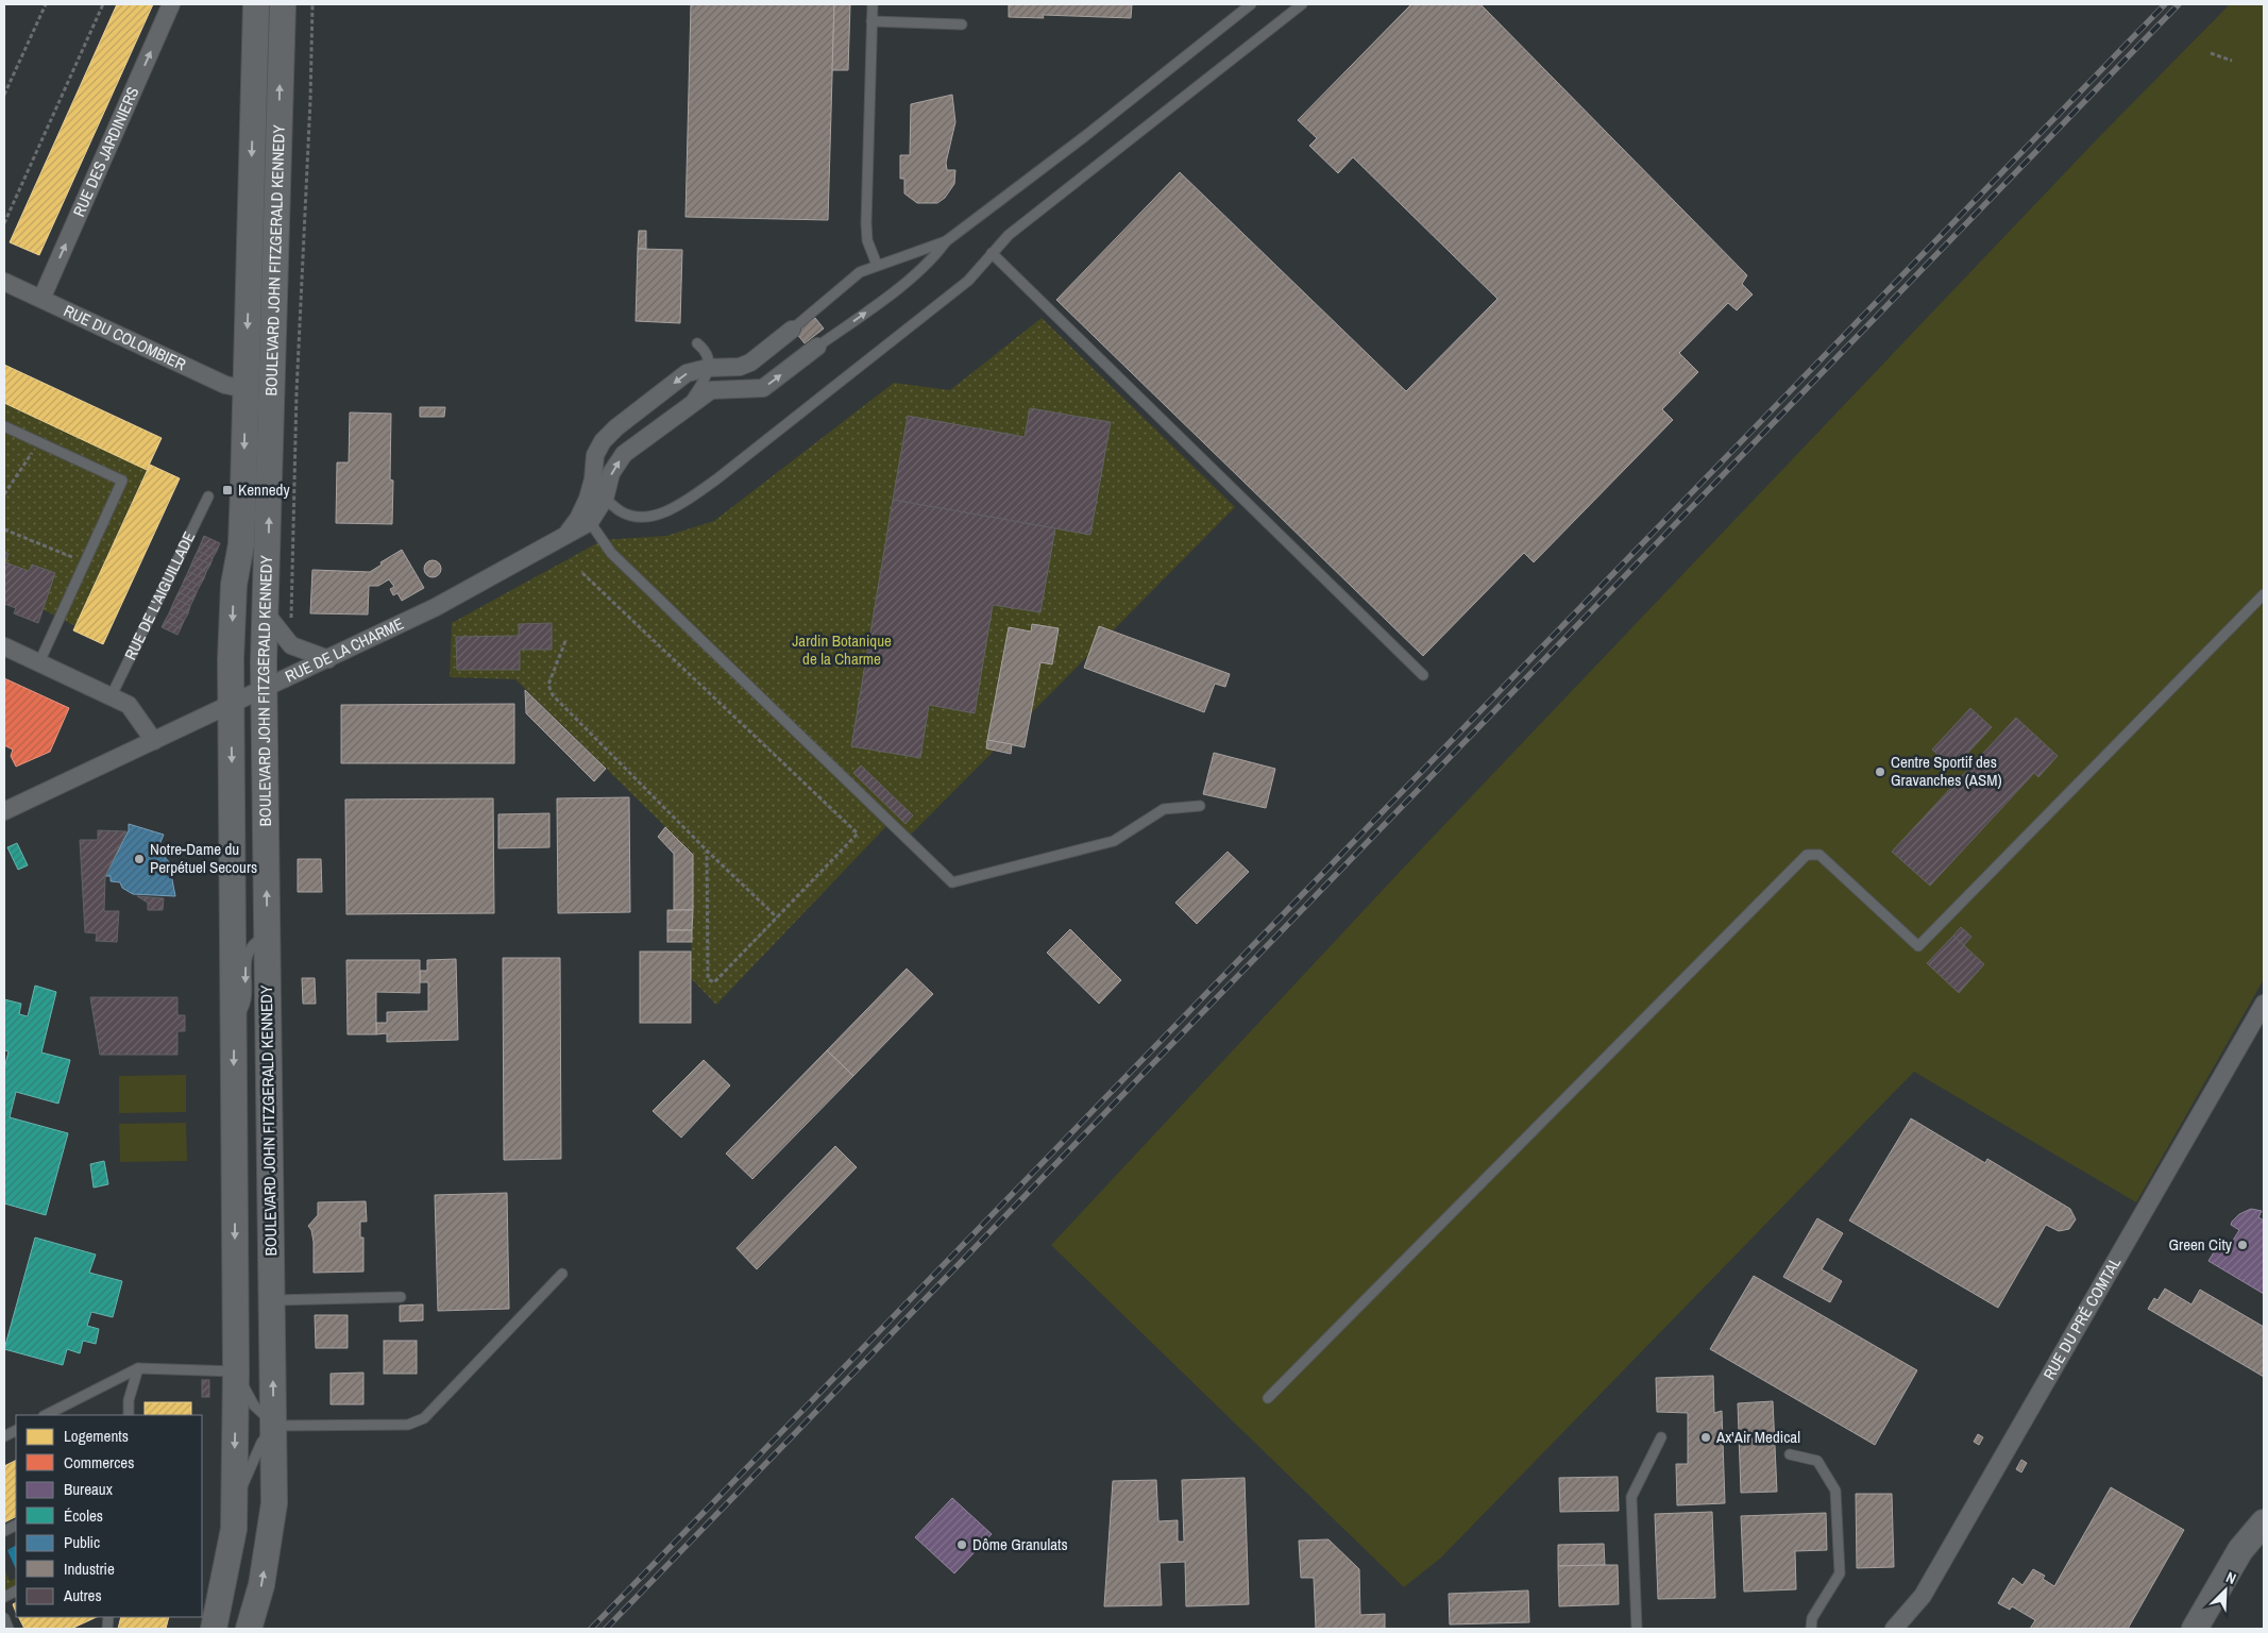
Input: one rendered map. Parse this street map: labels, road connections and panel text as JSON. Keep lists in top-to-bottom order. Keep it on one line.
{"streets":{"main road":["BOULEVARD JOHN FITZGERALD KENNEDY"],"street":["RUE DES JARDINIERS","RUE DU COLOMBIER","RUE DE LA CHARME","RUE DU PRÉ COMTAL"],"lane":["RUE DE L'AIGUILLADE"]},"crossings":[["RUE DES JARDINIERS","RUE DU COLOMBIER"],["BOULEVARD JOHN FITZGERALD KENNEDY","RUE DU COLOMBIER"],["BOULEVARD JOHN FITZGERALD KENNEDY","RUE DE LA CHARME"]],"one_way":["RUE DES JARDINIERS"],"parks":["Jardin Botanique de la Charme"],"places":{"transit":["Kennedy"],"other":["Centre Sportif des Gravanches (ASM)","Notre-Dame du Perpétuel Secours","Green City","Ax'Air Medical","Dôme Granulats"]},"legend":["Logements","Commerces","Bureaux","Écoles","Public","Industrie","Autres"],"north":"top right"}
